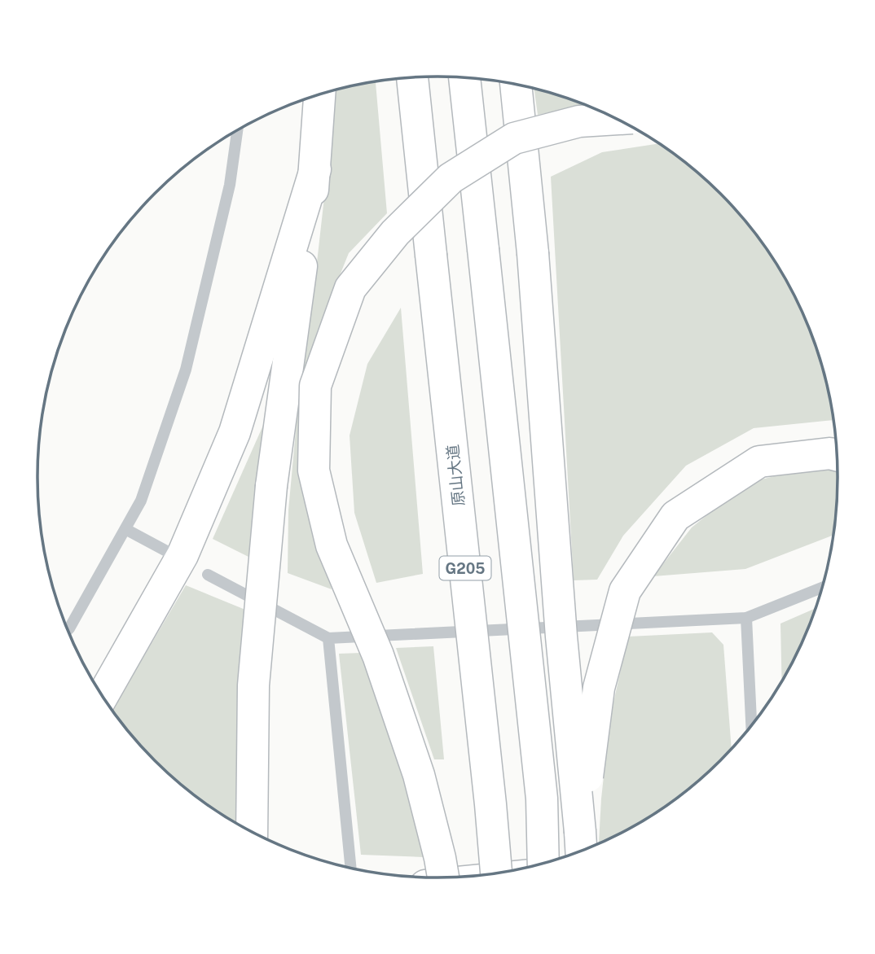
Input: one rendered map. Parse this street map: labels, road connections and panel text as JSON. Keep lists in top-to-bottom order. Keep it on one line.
{"streets":{"highway":["原山大道","G205"]}}
